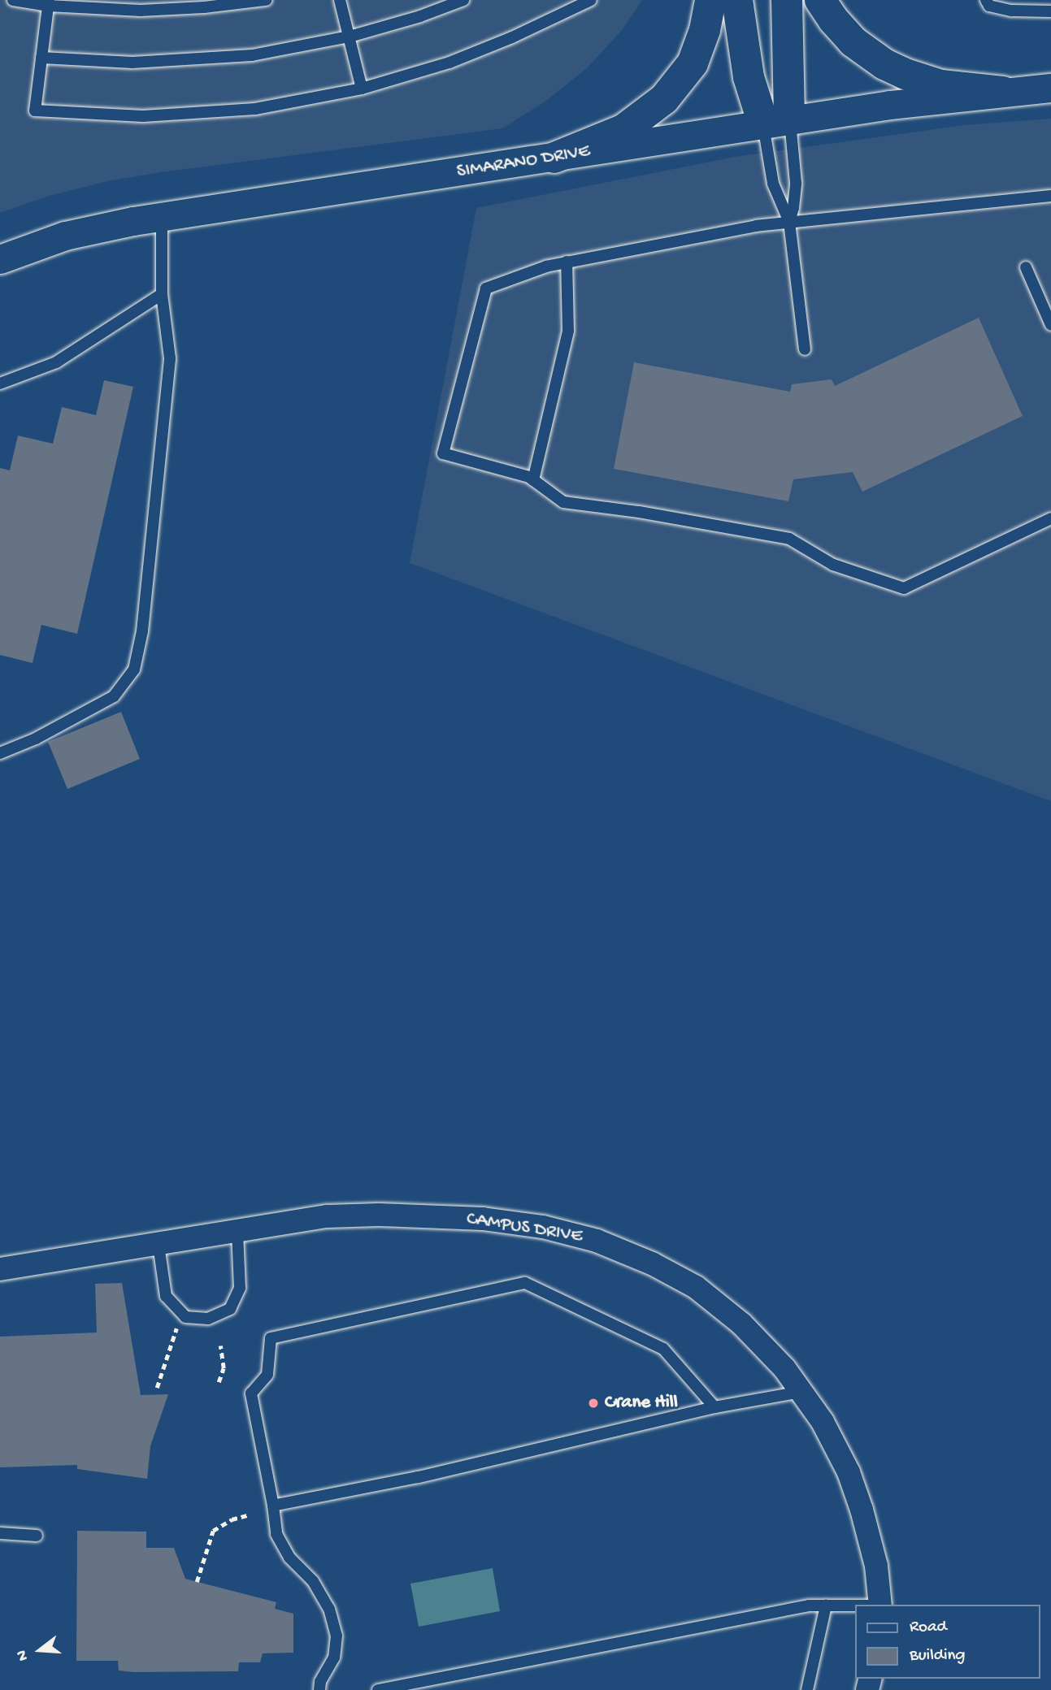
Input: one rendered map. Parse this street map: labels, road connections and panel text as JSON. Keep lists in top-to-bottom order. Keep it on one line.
{"streets":{"street":["SIMARANO DRIVE","CAMPUS DRIVE"]},"places":["Crane Hill"],"legend":["Road","Building"],"north":"left"}
